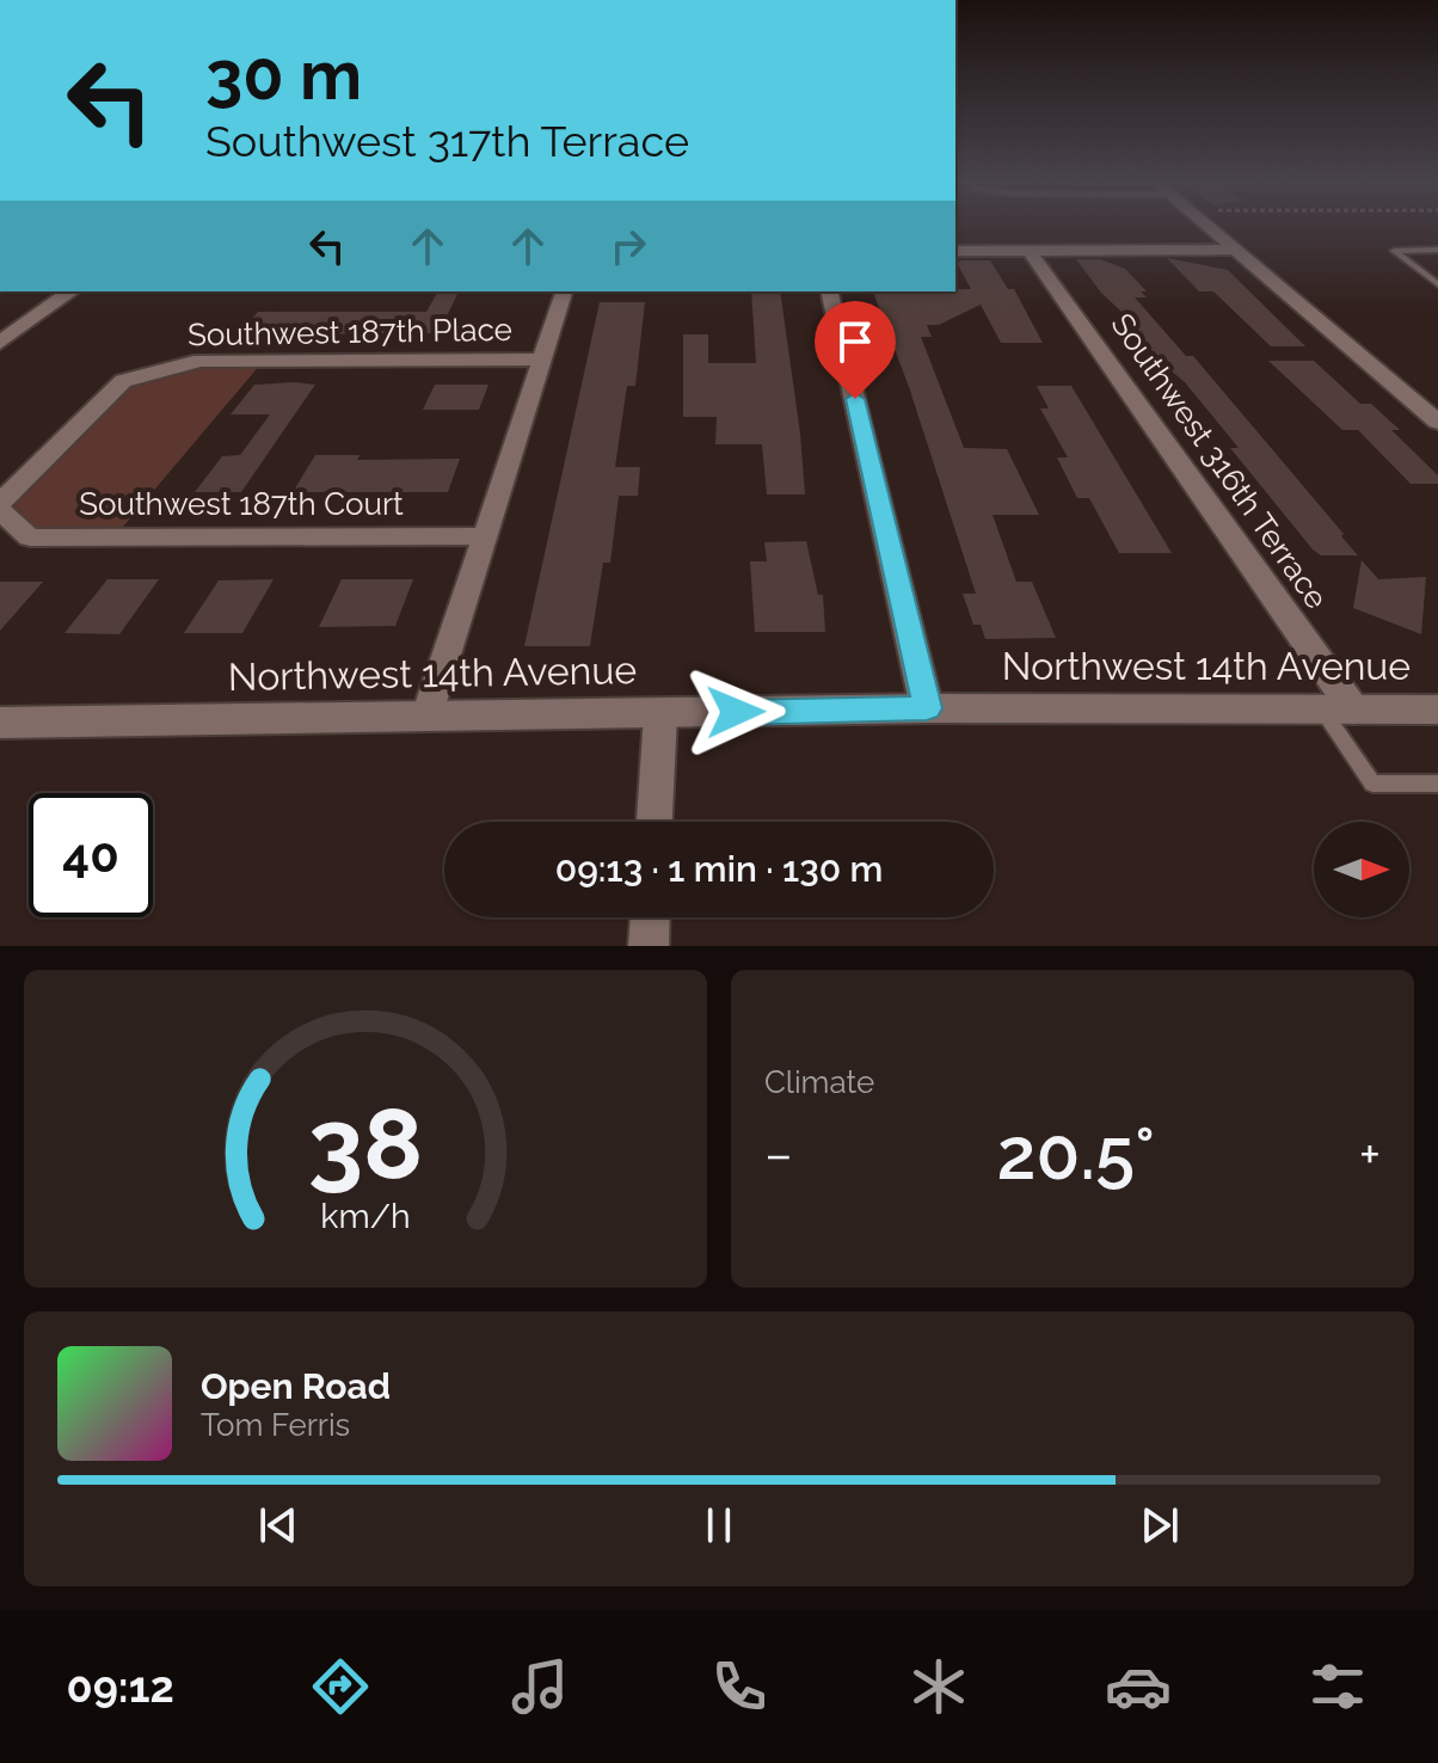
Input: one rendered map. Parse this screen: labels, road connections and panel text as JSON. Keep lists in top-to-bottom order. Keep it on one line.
{"streets":{"street":["Southwest 187th Place","Southwest 316th Terrace","Southwest 187th Court","Northwest 14th Avenue"]},"crossings":[["Southwest 187th Place","Southwest 187th Court"],["Southwest 316th Terrace","Northwest 14th Avenue"]],"north":"right","page":{"turn":["30 m","Southwest 317th Terrace"],"limit":"40","trip":"09:13 · 1 min · 130 m","tile":"Climate","heat":["−","20.5°","+"],"song":["Open Road","Tom Ferris"],"tabs":"09:12","gauge":["38","km/h"]}}
